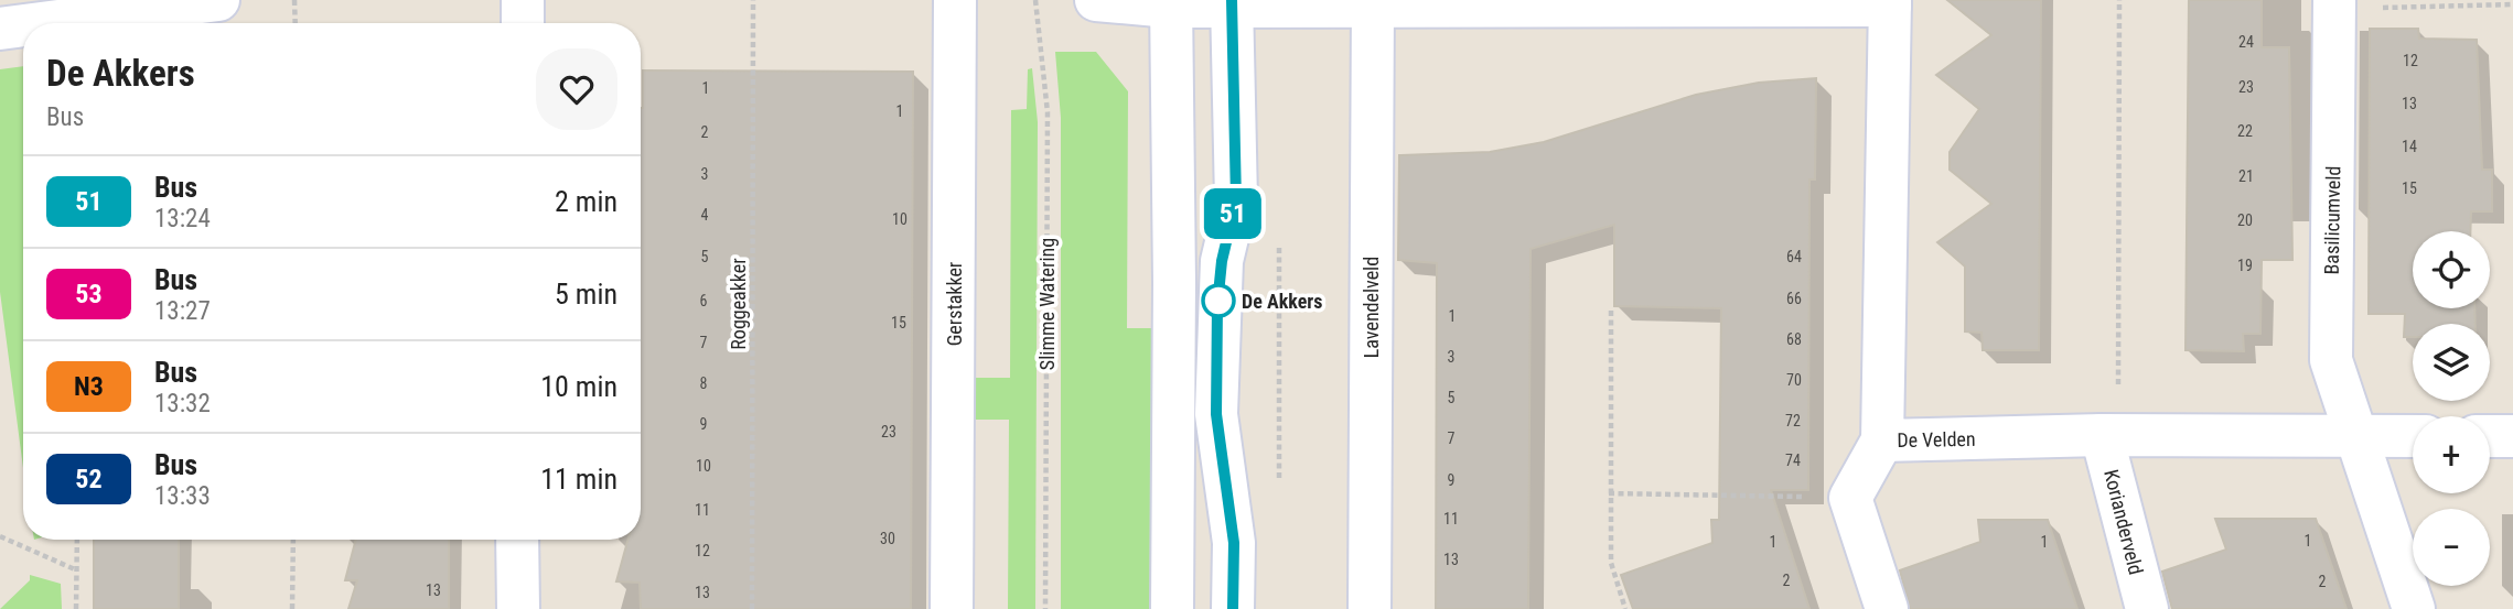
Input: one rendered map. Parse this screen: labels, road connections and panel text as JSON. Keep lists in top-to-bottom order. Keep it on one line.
{"streets":{"street":["Basilicumveld","Gerstakker","Lavendelveld","De Velden","Korianderveld"],"path":["Roggeakker","Slimme Watering"]},"crossings":[["Basilicumveld","De Velden"],["Lavendelveld","De Velden"],["De Velden","Korianderveld"]],"places":["De Akkers"],"lines":["bus line 51"],"house_numbers":["24","12","23","1","13","1","22","2","14","3","21","15","4","10","20","5","64","19","66","6","1","15","68","7","3","70","8","5","72","9","23","7","74","10","9","11","11","30","1","1","1","12","13","2","2","13","13"],"page":{"on_map":"51","heading":["De Akkers","Bus"],"list":[{"mark":"51","name":"Bus","note":"13:24","value":"2 min"},{"mark":"53","name":"Bus","note":"13:27","value":"5 min"},{"mark":"N3","name":"Bus","note":"13:32","value":"10 min"},{"mark":"52","name":"Bus","note":"13:33","value":"11 min"}],"map_buttons":["+","−"]}}
